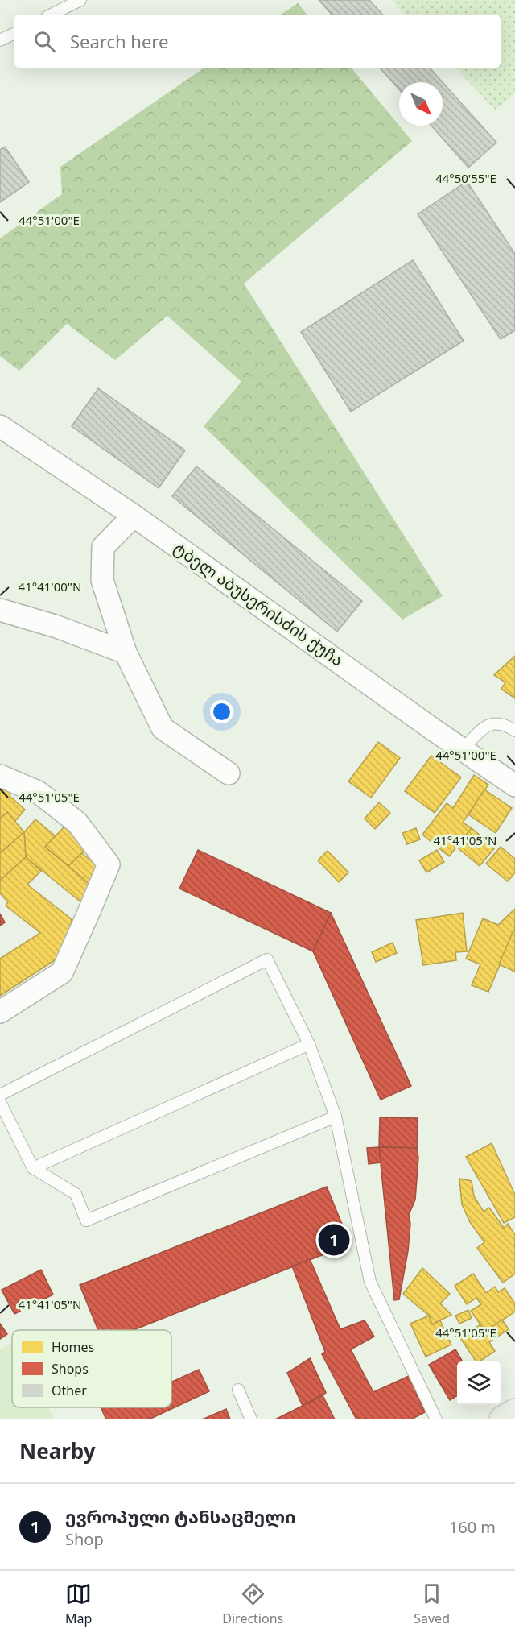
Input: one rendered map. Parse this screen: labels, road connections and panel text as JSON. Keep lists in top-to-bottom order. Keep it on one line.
{"streets":{"street":["ტბელ აბუსერისძის ქუჩა"]},"legend":["Homes","Shops","Other"],"north":"bottom right","page":{"search":"Search here","pins":"1","heading":"Nearby","list":[{"mark":"1","name":"ევროპული ტანსაცმელი","note":"Shop","value":"160 m"}],"nav":["Map","Directions","Saved"]},"coordinates":["44°50'55\"E","44°51'00\"E","41°41'00\"N","44°51'05\"E","41°41'05\"N"]}
